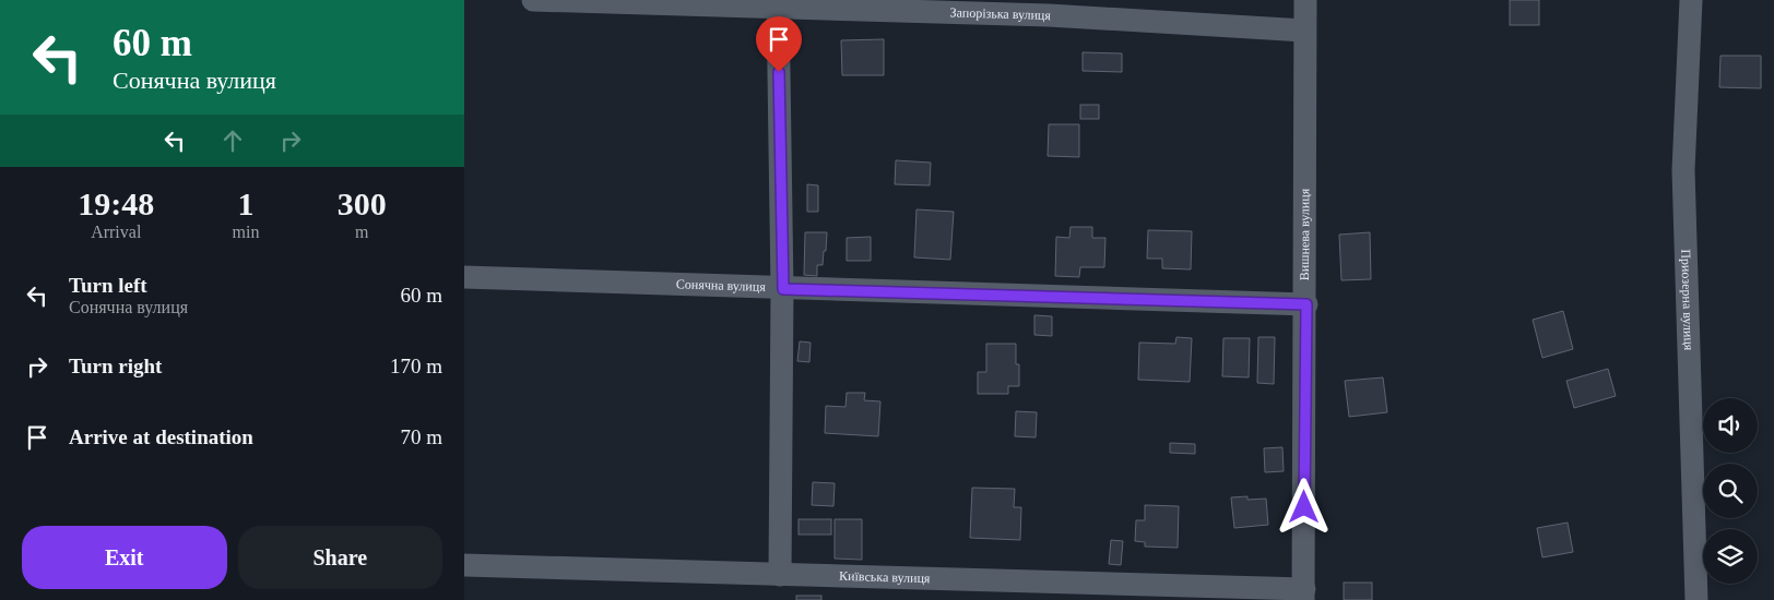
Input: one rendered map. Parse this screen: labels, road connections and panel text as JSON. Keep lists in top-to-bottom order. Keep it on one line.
{"streets":{"street":["Запорізька вулиця","Вишнева вулиця","Сонячна вулиця","Приозерна вулиця","Київська вулиця"]},"crossings":[["Запорізька вулиця","Вишнева вулиця"],["Вишнева вулиця","Сонячна вулиця"],["Вишнева вулиця","Київська вулиця"]],"page":{"turn":["60 m","Сонячна вулиця"],"eta":["19:48","Arrival","1","min","300","m"],"list":[{"name":"Turn left","note":"Сонячна вулиця","value":"60 m"},{"name":"Turn right","value":"170 m"},{"name":"Arrive at destination","value":"70 m"}],"buttons":["Exit","Share"]}}
